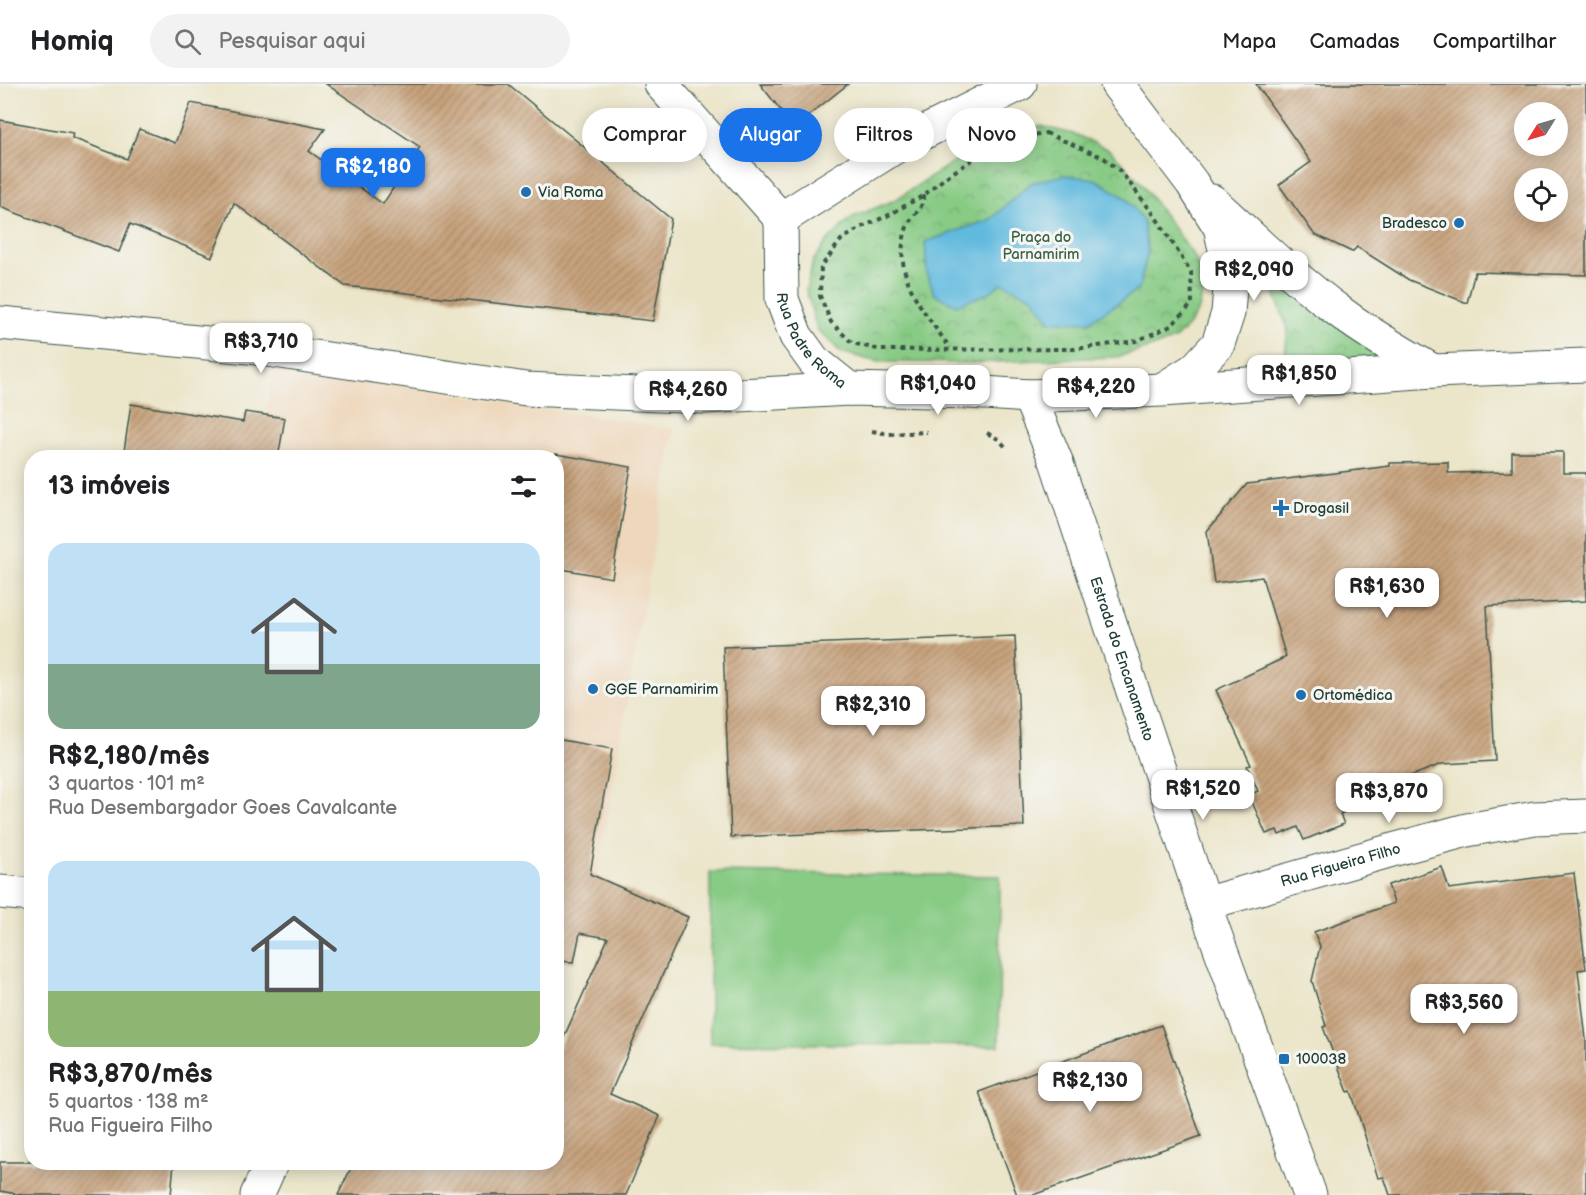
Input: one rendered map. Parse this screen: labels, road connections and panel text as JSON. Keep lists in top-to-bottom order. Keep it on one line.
{"streets":{"main road":["Rua Padre Roma","Estrada do Encanamento","Rua Figueira Filho"]},"crossings":[["Estrada do Encanamento","Rua Figueira Filho"]],"parks":["Praça do Parnamirim"],"places":{"other":["Via Roma","Bradesco","GGE Parnamirim","Ortomédica"],"health":["Drogasil"],"transit":["100038"]},"north":"bottom left","page":{"header":"Homiq","search":"Pesquisar aqui","nav":["Mapa","Camadas","Compartilhar"],"chip":["Comprar","Alugar","Filtros","Novo"],"price":["R$2,180","R$2,090","R$3,710","R$1,850","R$1,040","R$4,220","R$4,260","R$1,630","R$2,310","R$1,520","R$3,870","R$3,560","R$2,130"],"heading":"13 imóveis","list":[{"name":"R$2,180/mês","note":"3 quartos · 101 m² · Rua Desembargador Goes Cavalcante"},{"name":"R$3,870/mês","note":"5 quartos · 138 m² · Rua Figueira Filho"}]}}
